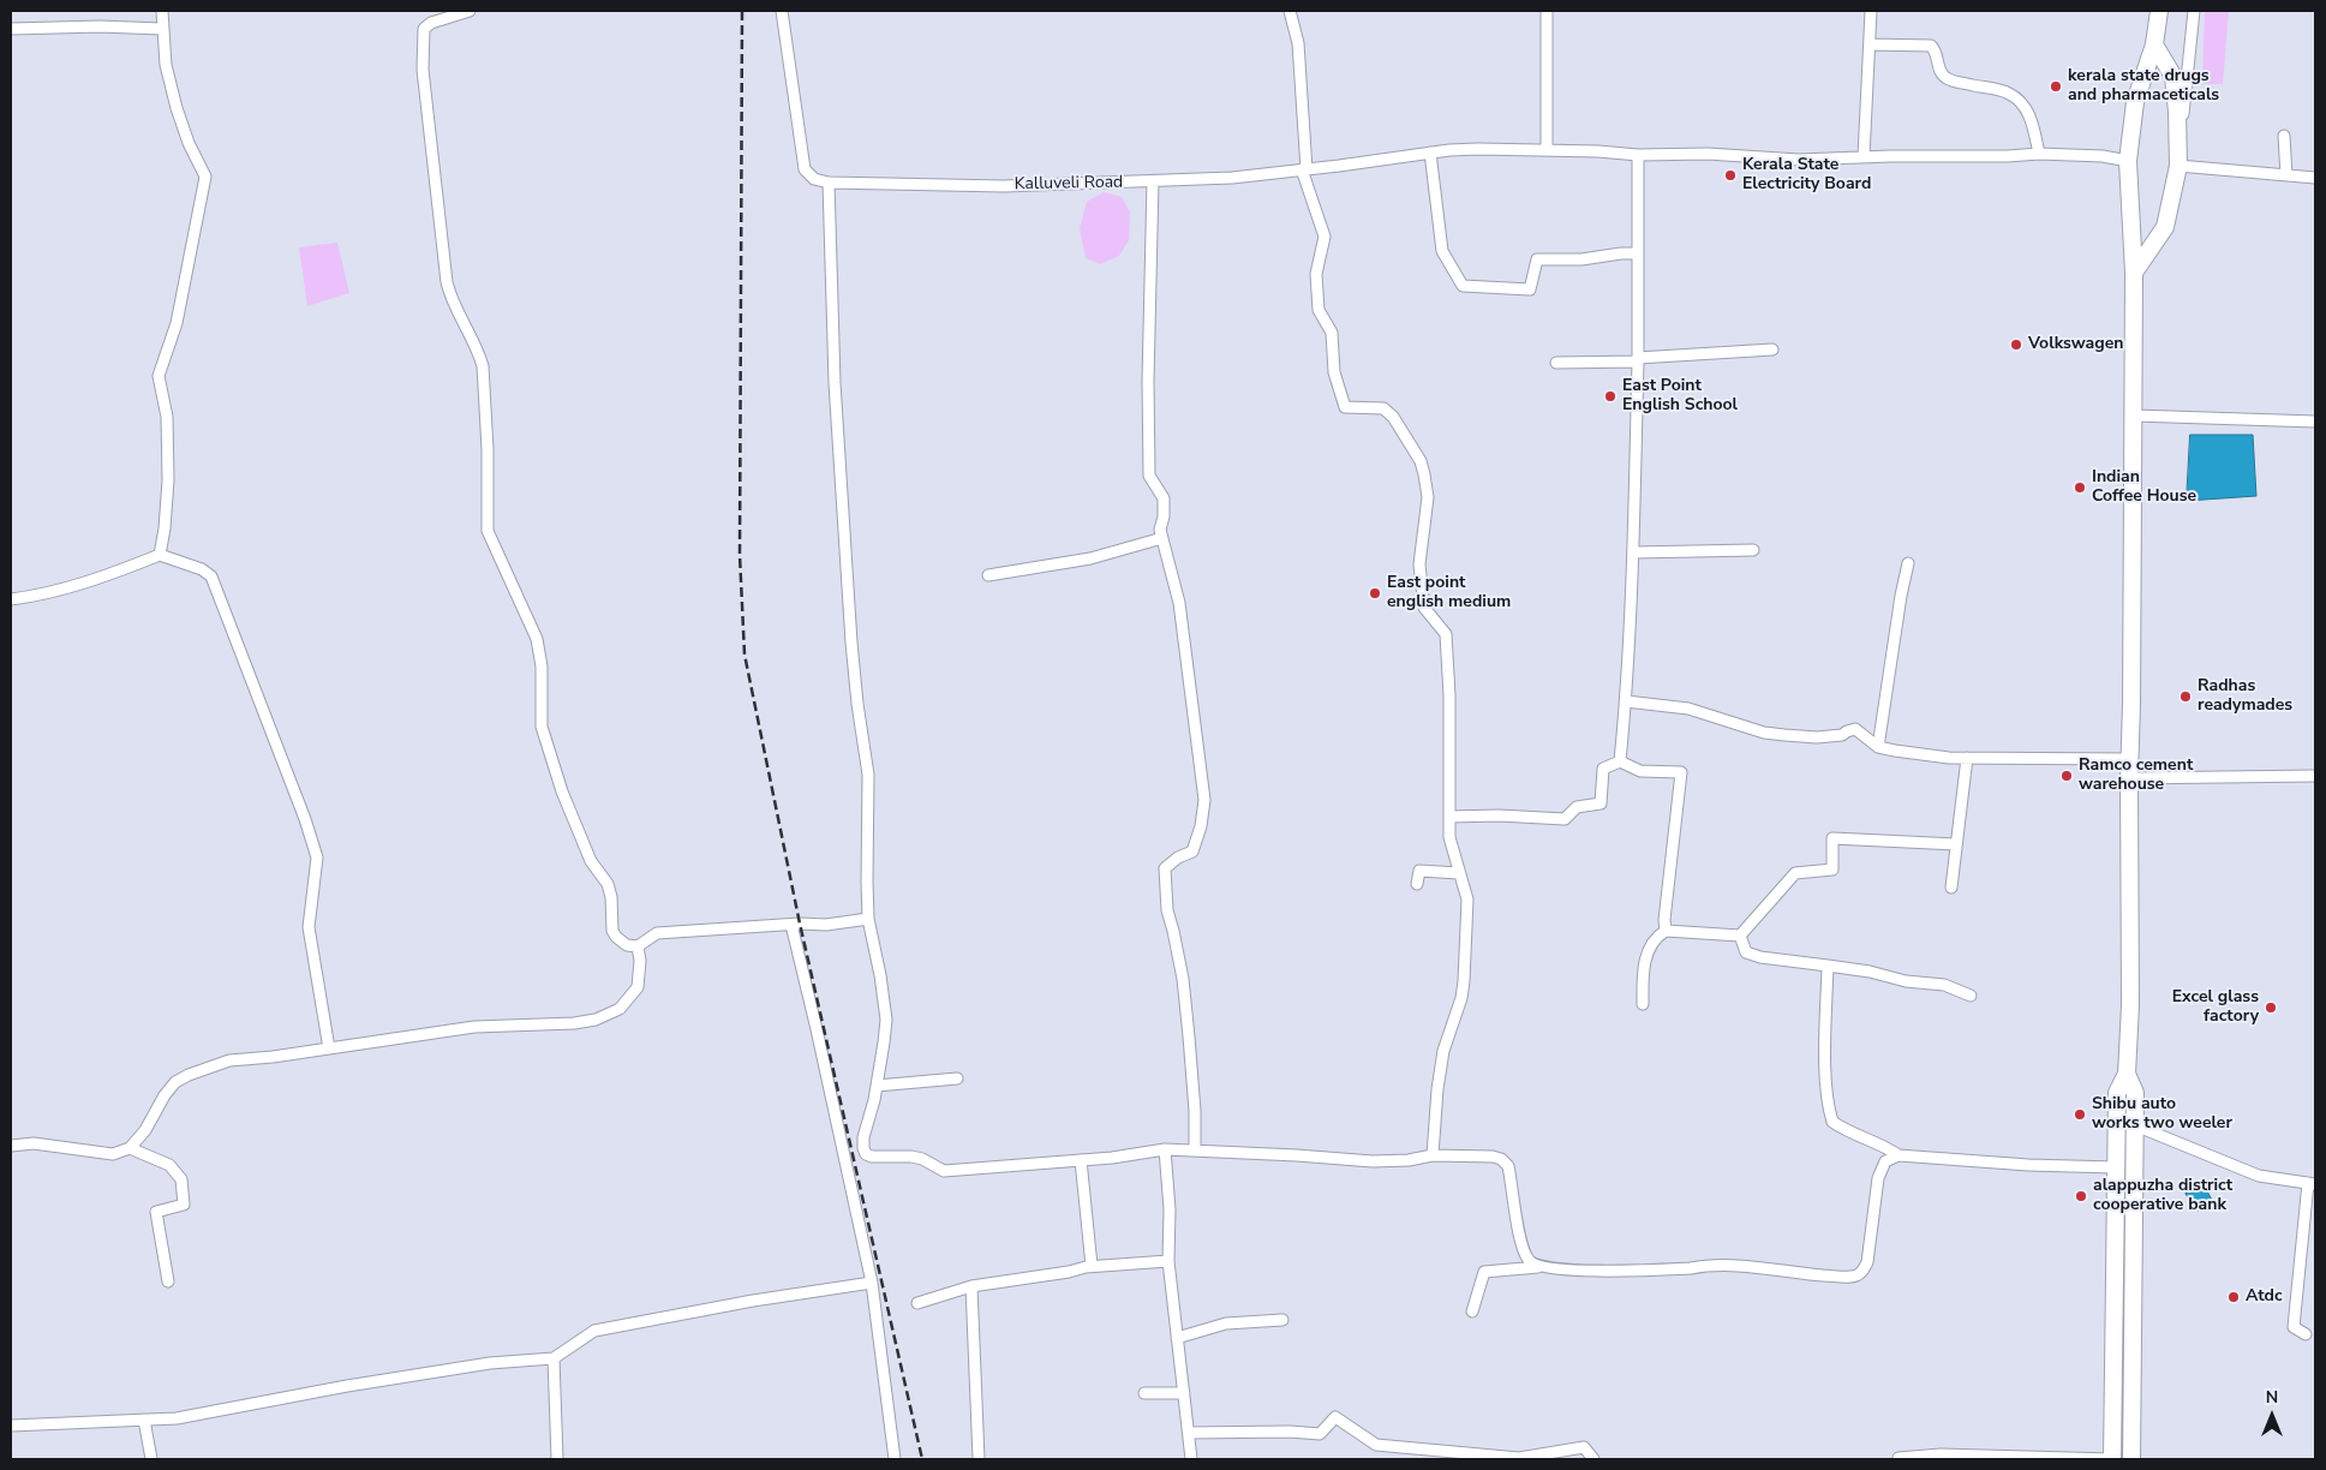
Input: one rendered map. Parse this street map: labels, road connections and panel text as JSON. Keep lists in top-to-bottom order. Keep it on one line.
{"streets":{"street":["Kalluveli Road"]},"places":["kerala state drugs and pharmaceticals","Kerala State Electricity Board","Volkswagen","East Point English School","Indian Coffee House","East point english medium","Radhas readymades","Ramco cement warehouse","Excel glass factory","Shibu auto works two weeler","alappuzha district cooperative bank","Atdc"],"north":"top"}
